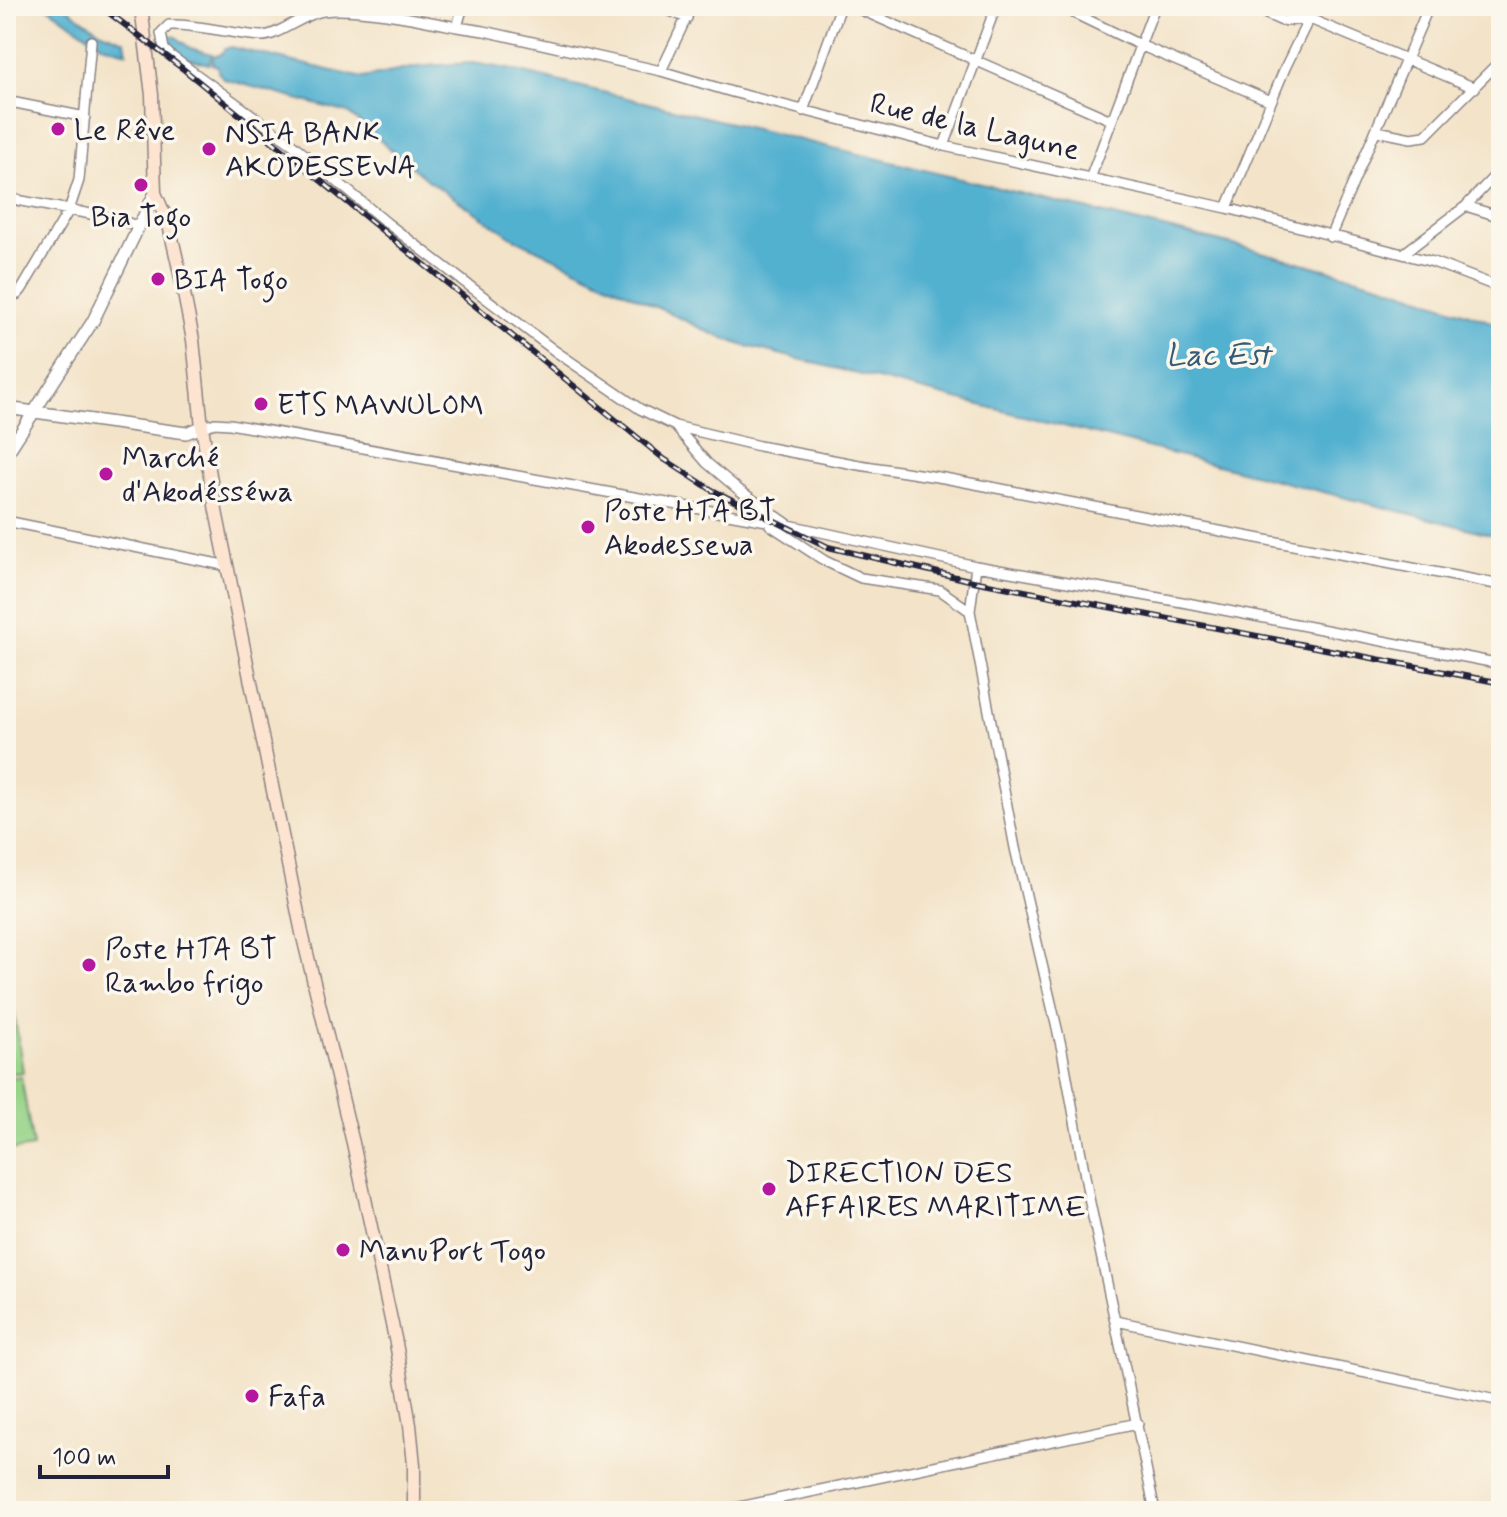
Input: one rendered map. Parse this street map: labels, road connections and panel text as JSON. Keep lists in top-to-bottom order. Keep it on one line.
{"streets":{"street":["Rue de la Lagune"]},"water":["Lac Est"],"places":["Le Rêve","NSIA BANK AKODESSEWA","Bia Togo","BIA Togo","ETS MAWULOM","Marché d'Akodésséwa","Poste HTA BT Akodessewa","Poste HTA BT Rambo frigo","DIRECTION DES AFFAIRES MARITIME","ManuPort Togo","Fafa"],"scale_bar":"100 m"}
